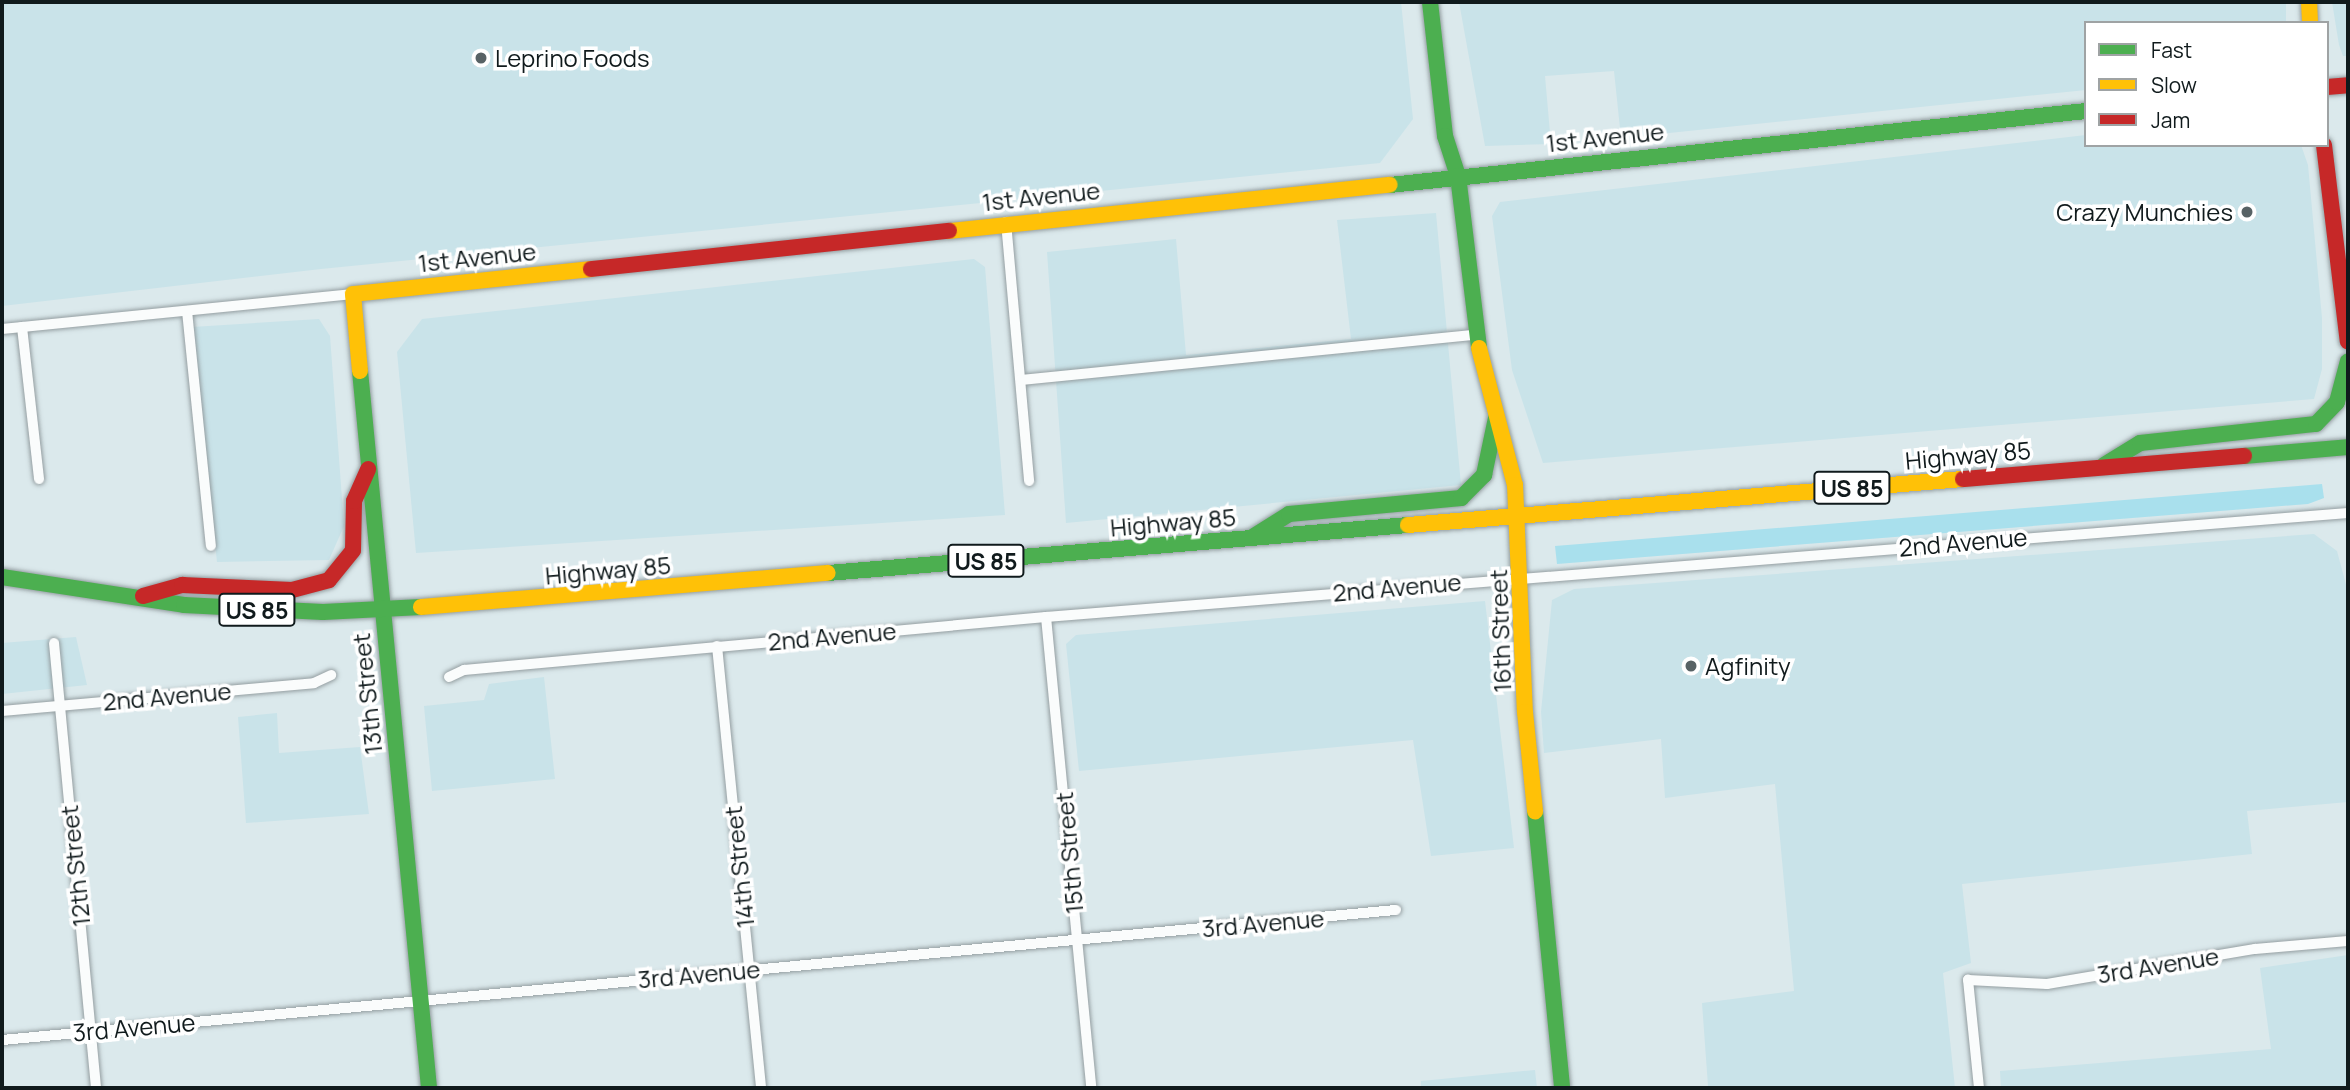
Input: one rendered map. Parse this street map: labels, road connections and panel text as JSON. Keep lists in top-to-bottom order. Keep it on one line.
{"streets":{"main road":["1st Avenue","Highway 85","US 85","16th Street","13th Street"],"street":["2nd Avenue","15th Street","12th Street","14th Street","3rd Avenue"]},"crossings":[["1st Avenue","16th Street"],["1st Avenue","13th Street"],["Highway 85","16th Street"],["Highway 85","13th Street"],["2nd Avenue","16th Street"],["2nd Avenue","15th Street"],["2nd Avenue","12th Street"],["2nd Avenue","14th Street"],["13th Street","3rd Avenue"],["15th Street","3rd Avenue"],["12th Street","3rd Avenue"],["14th Street","3rd Avenue"]],"places":["Leprino Foods","Crazy Munchies","Agfinity"],"legend":["Fast","Slow","Jam"]}
